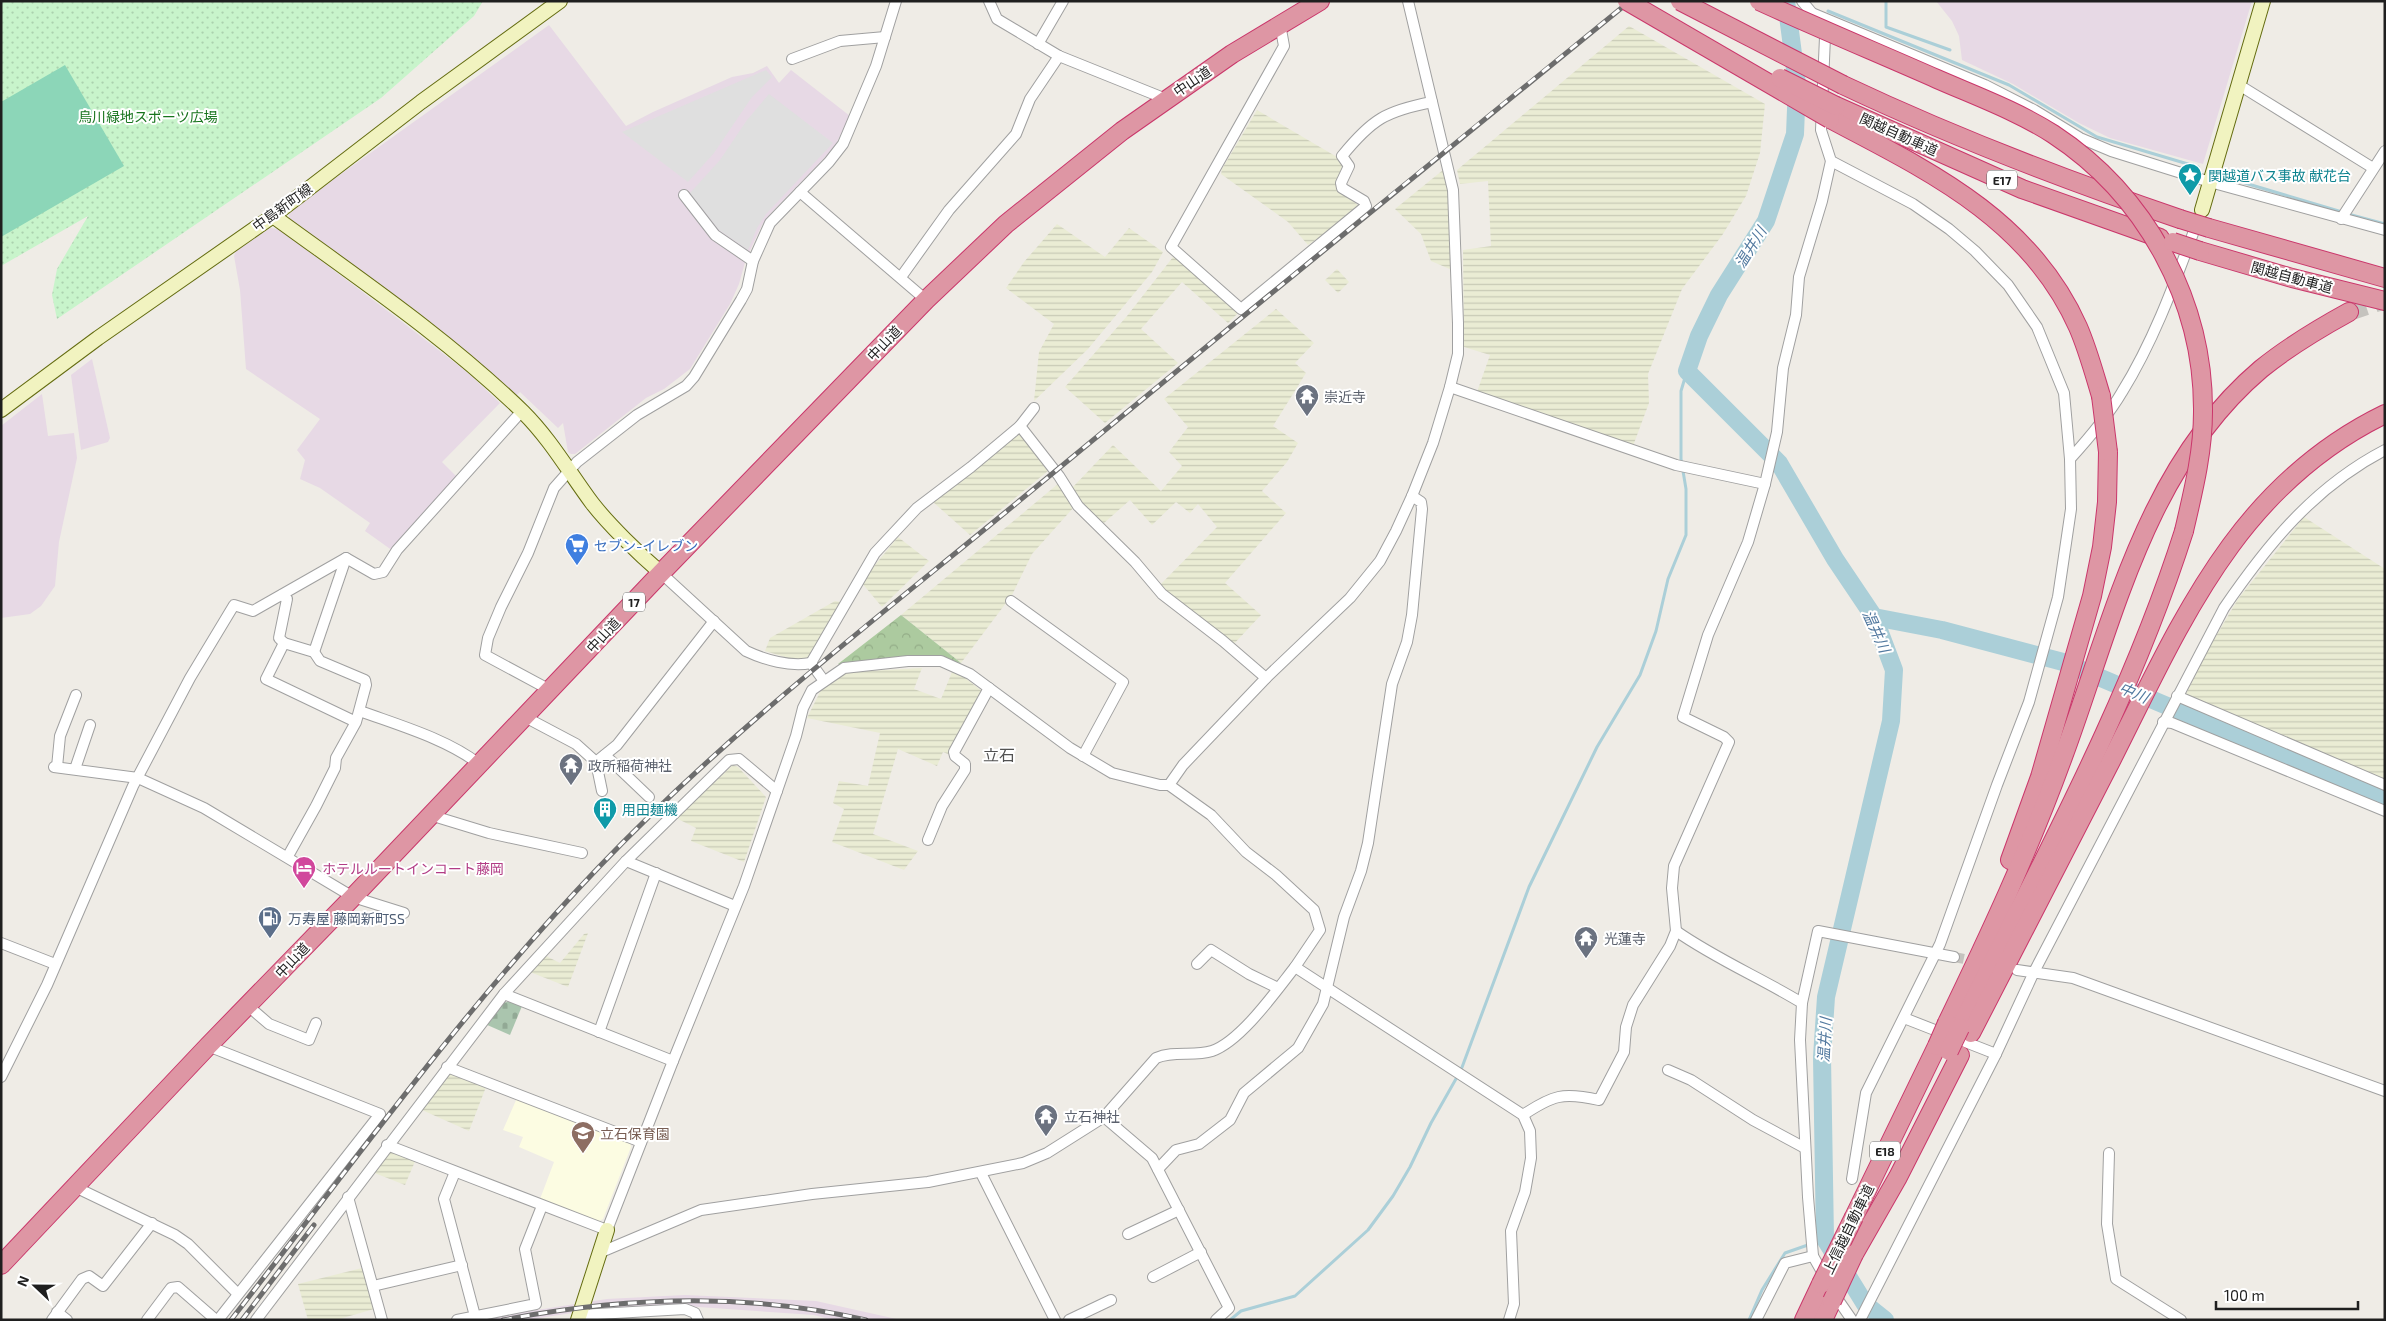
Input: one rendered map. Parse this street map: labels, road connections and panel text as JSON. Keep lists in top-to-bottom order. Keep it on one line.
{"streets":{"highway":["中山道","関越自動車道","E17","17","E18","上信越自動車道"],"street":["中島新町線"]},"districts":["立石"],"water":["温井川","中川"],"parks":["烏川緑地スポーツ広場"],"places":{"place":["関越道バス事故 献花台"],"temple":["崇近寺","政所稲荷神社","光蓮寺","立石神社"],"supermarket":["セブン-イレブン"],"building":["用田麺機"],"hotel":["ホテルルートインコート藤岡"],"fuel station":["万寿屋 藤岡新町SS"],"school or university":["立石保育園"]},"scale_bar":"100 m","north":"left"}
